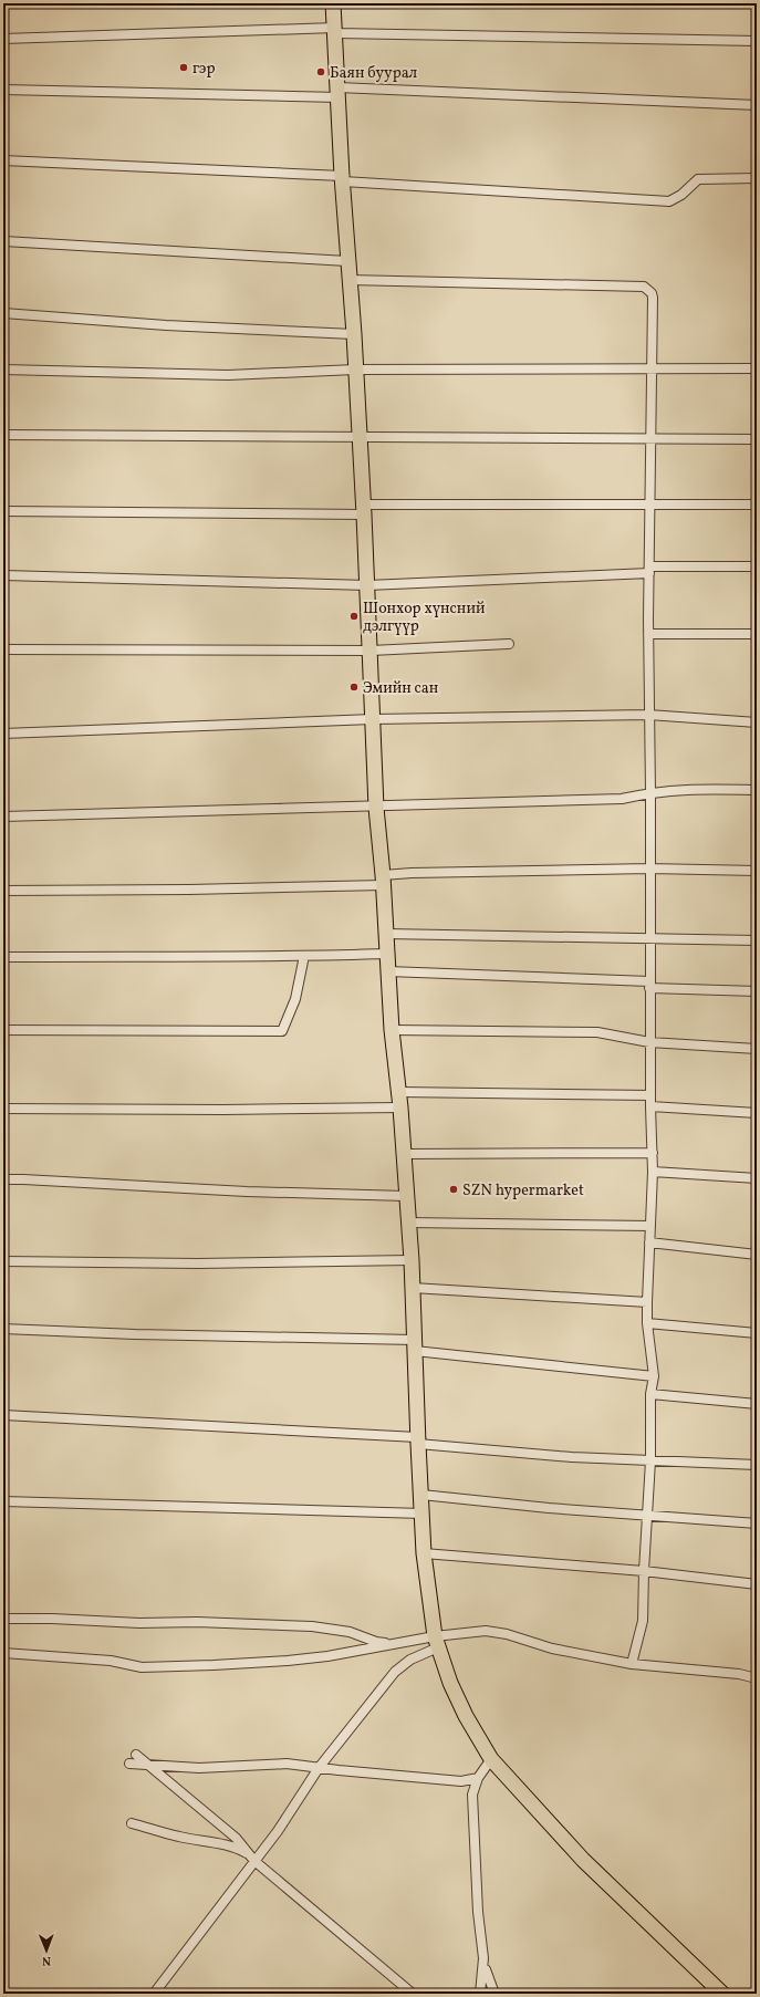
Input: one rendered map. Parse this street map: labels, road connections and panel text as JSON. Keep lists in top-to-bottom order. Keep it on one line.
{"places":["гэр","Баян буурал","Шонхор хүнсний дэлгүүр","Эмийн сан","SZN hypermarket"],"north":"bottom"}
